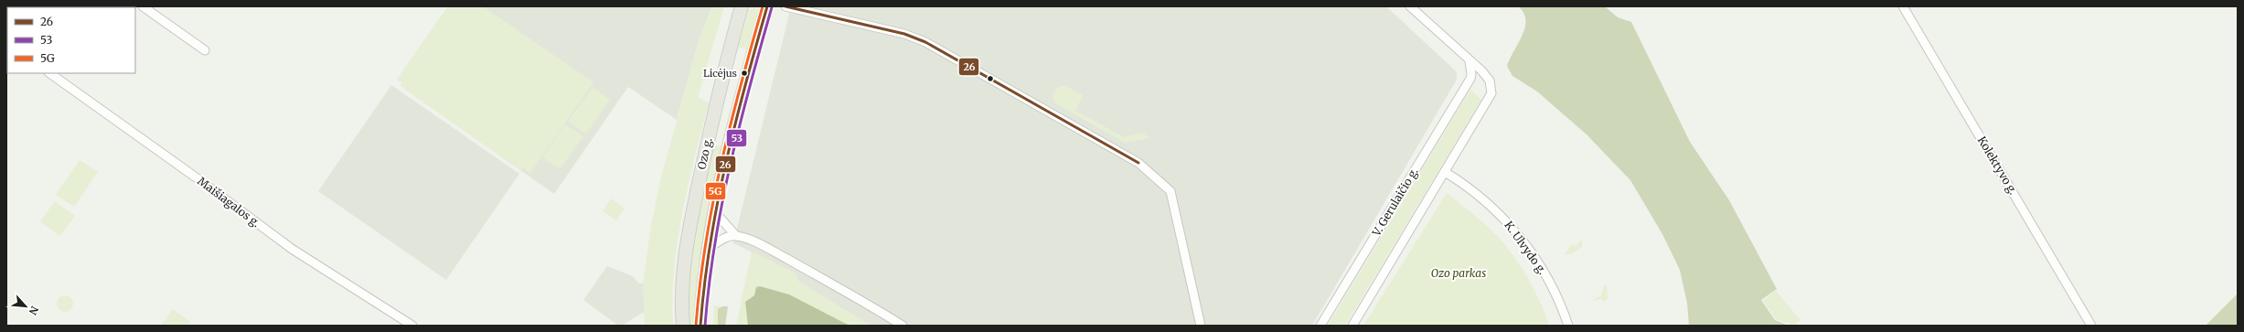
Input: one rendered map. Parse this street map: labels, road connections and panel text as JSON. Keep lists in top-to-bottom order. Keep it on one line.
{"streets":{"main road":["Ozo g."],"street":["Kolektyvo g.","Maišiagalos g.","V. Gerulaičio g.","K. Ulvydo g."]},"parks":["Ozo parkas"],"places":["Licėjus"],"lines":["transit line 26","transit line 5G","transit line 53"],"legend":["26","53","5G"],"north":"bottom right"}
